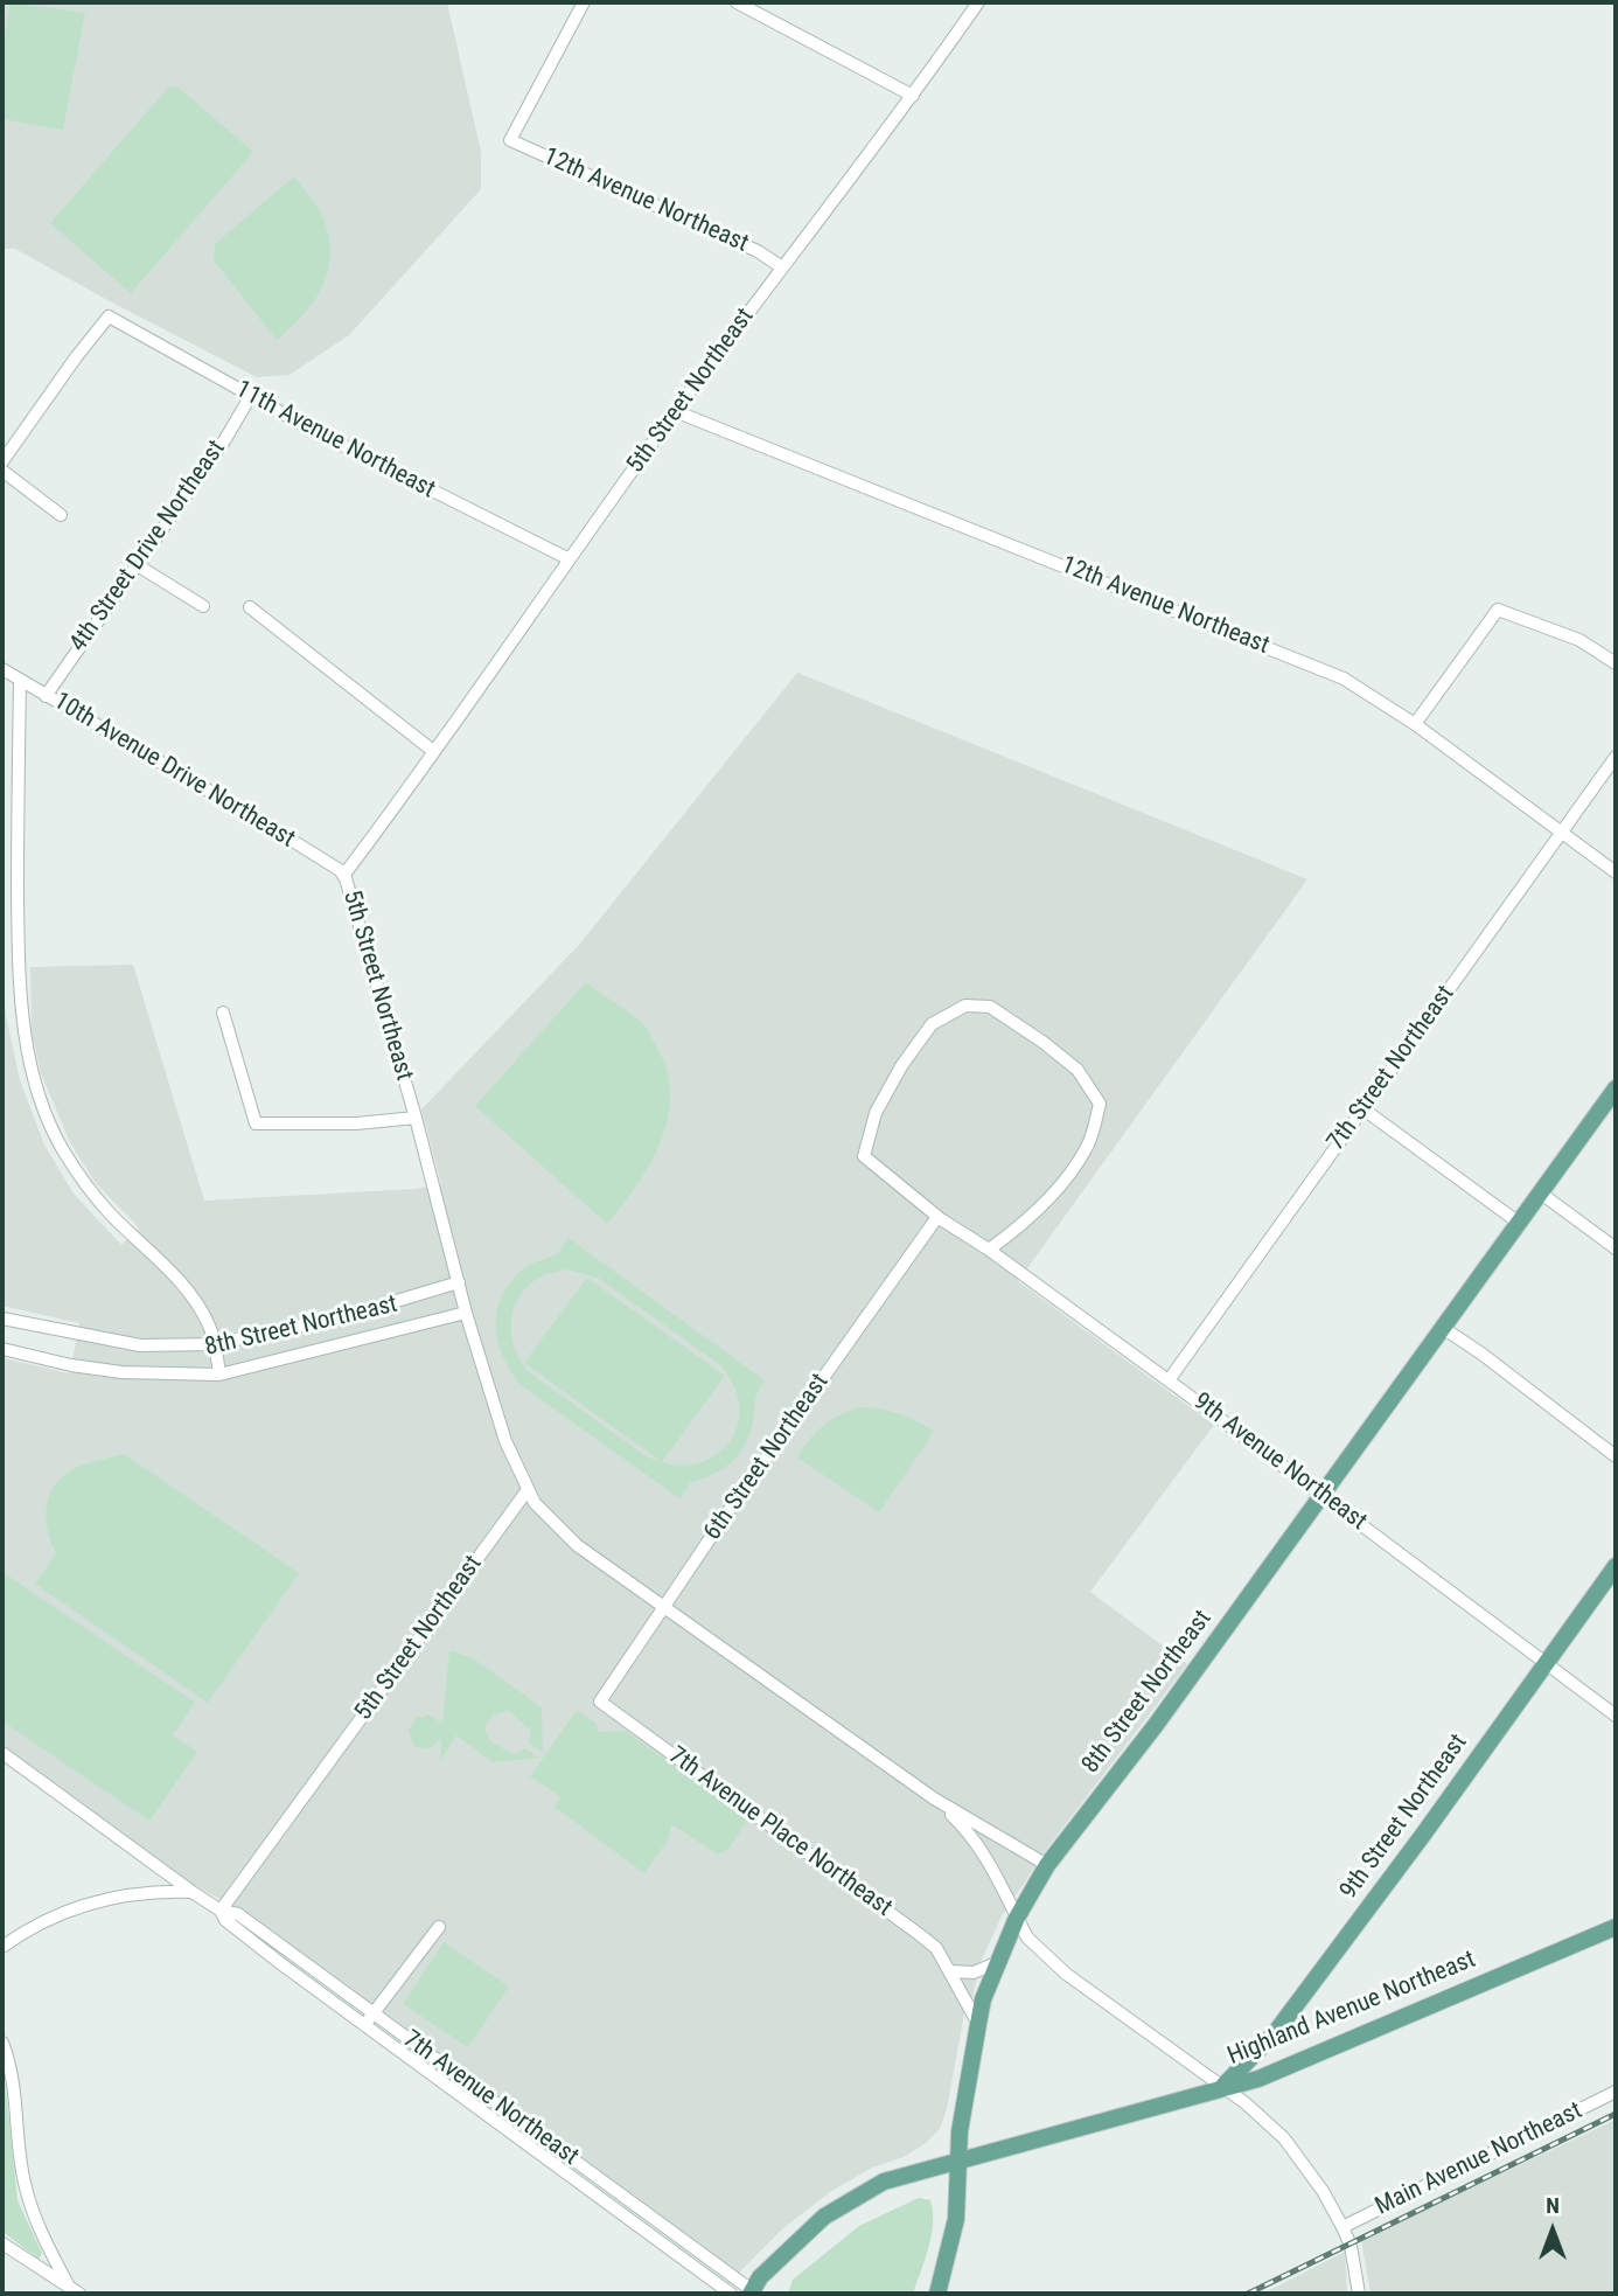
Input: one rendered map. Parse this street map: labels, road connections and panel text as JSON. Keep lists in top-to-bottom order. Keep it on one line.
{"streets":{"main road":["8th Street Northeast","9th Street Northeast","Highland Avenue Northeast"],"street":["12th Avenue Northeast","5th Street Northeast","11th Avenue Northeast","4th Street Drive Northeast","10th Avenue Drive Northeast","7th Street Northeast","6th Street Northeast","9th Avenue Northeast","7th Avenue Place Northeast","7th Avenue Northeast","Main Avenue Northeast"]},"crossings":[["12th Avenue Northeast","5th Street Northeast"],["12th Avenue Northeast","7th Street Northeast"],["5th Street Northeast","11th Avenue Northeast"],["5th Street Northeast","10th Avenue Drive Northeast"],["5th Street Northeast","8th Street Northeast"],["5th Street Northeast","7th Avenue Northeast"],["11th Avenue Northeast","4th Street Drive Northeast"],["4th Street Drive Northeast","10th Avenue Drive Northeast"],["7th Street Northeast","9th Avenue Northeast"],["8th Street Northeast","9th Avenue Northeast"],["8th Street Northeast","7th Avenue Place Northeast"],["8th Street Northeast","Highland Avenue Northeast"],["6th Street Northeast","9th Avenue Northeast"],["6th Street Northeast","7th Avenue Place Northeast"],["9th Avenue Northeast","9th Street Northeast"],["9th Street Northeast","Highland Avenue Northeast"]],"north":"top"}
